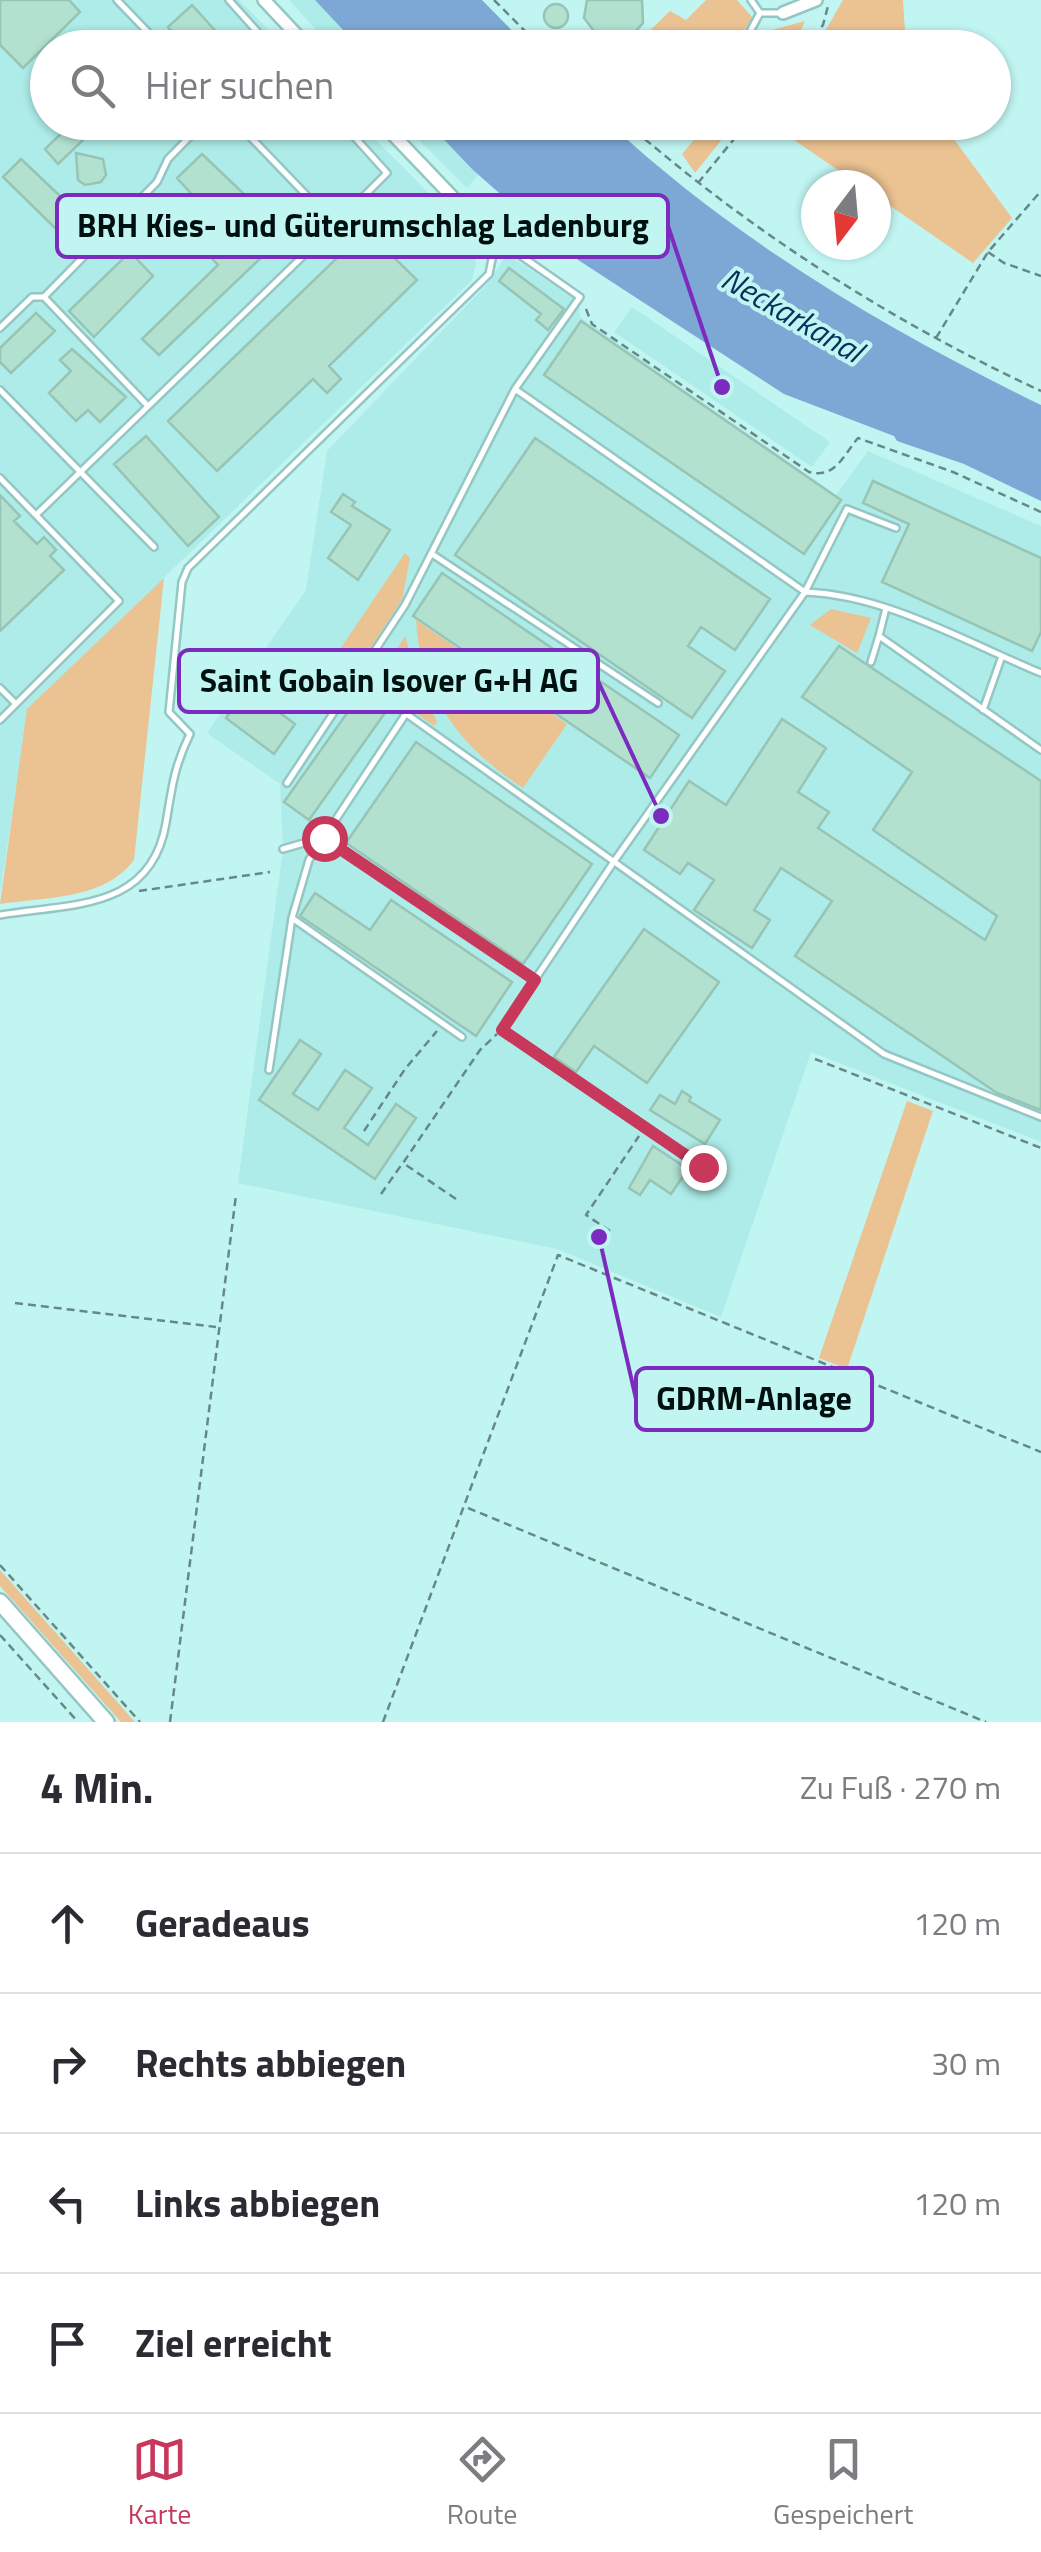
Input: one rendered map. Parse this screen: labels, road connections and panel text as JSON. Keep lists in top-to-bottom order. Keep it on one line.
{"water":["Neckarkanal"],"places":["BRH Kies- und Güterumschlag Ladenburg","Saint Gobain Isover G+H AG","GDRM-Anlage"],"north":"bottom","page":{"search":"Hier suchen","heading":["4 Min.","Zu Fuß · 270 m"],"list":[["Geradeaus","120 m"],["Rechts abbiegen","30 m"],["Links abbiegen","120 m"],"Ziel erreicht"],"nav":["Karte","Route","Gespeichert"]}}
